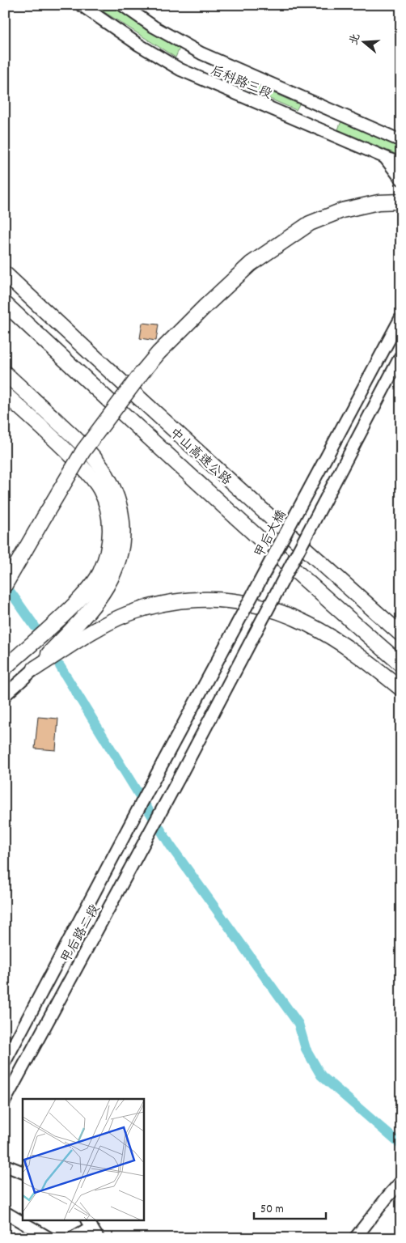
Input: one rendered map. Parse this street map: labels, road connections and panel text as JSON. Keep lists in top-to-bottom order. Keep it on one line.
{"streets":{"highway":["中山高速公路"],"main road":["后科路三段","甲后大橋","甲后路二段"]},"crossings":[["甲后大橋","甲后路二段"]],"scale_bar":"50 m","north":"left"}
